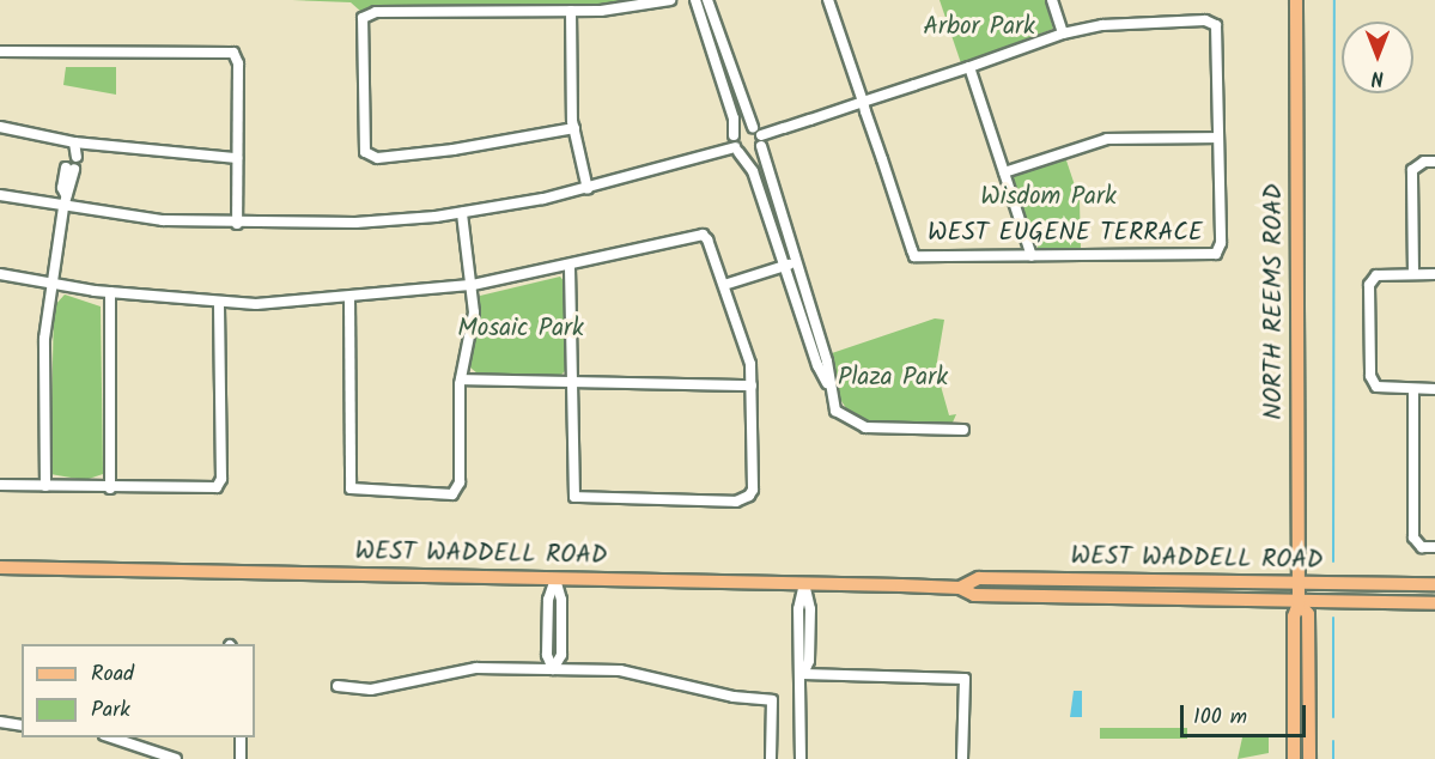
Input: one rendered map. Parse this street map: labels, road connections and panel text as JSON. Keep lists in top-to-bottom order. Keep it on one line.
{"streets":{"main road":["NORTH REEMS ROAD","WEST WADDELL ROAD"],"street":["WEST EUGENE TERRACE"]},"crossings":[["NORTH REEMS ROAD","WEST WADDELL ROAD"]],"parks":["Arbor Park","Wisdom Park","Mosaic Park","Plaza Park"],"legend":["Road","Park"],"scale_bar":"100 m","north":"bottom"}
